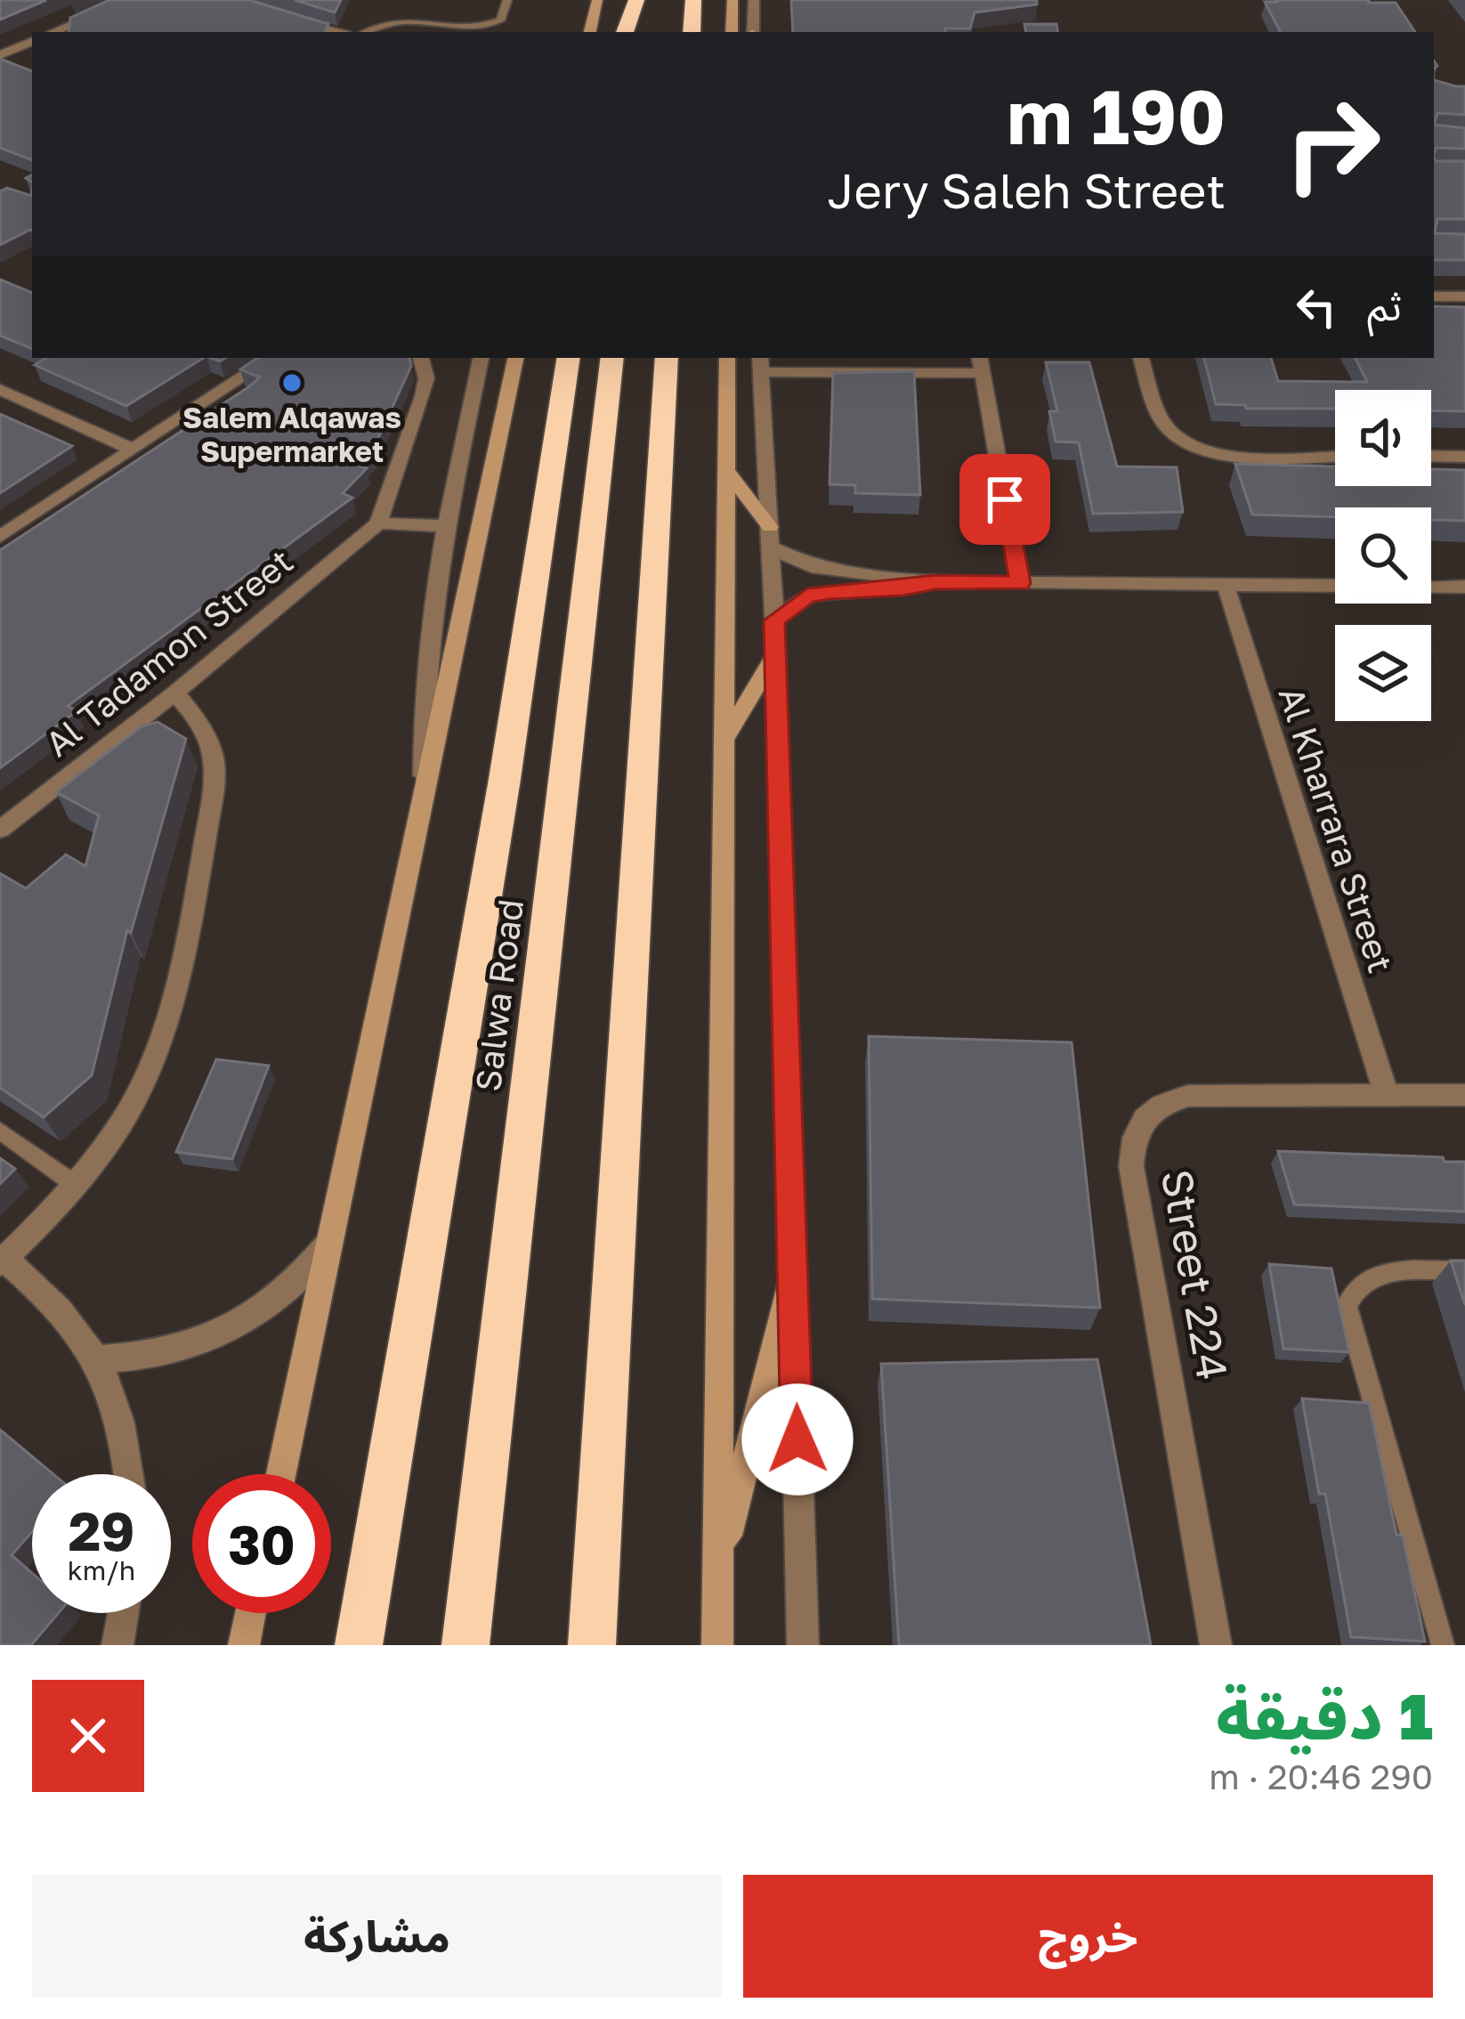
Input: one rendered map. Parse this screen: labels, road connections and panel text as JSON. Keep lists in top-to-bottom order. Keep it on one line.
{"streets":{"highway":["Salwa Road"],"street":["Al Tadamon Street","Al Kharrara Street","Street 224"]},"crossings":[["Al Kharrara Street","Street 224"]],"places":["Salem Alqawas Supermarket"],"page":{"turn":["190 m","Jery Saleh Street"],"then":"ثم","speed":"29 km/h","limit":"30","heading":["1 دقيقة","290 m · 20:46"],"buttons":["خروج","مشاركة"]}}
